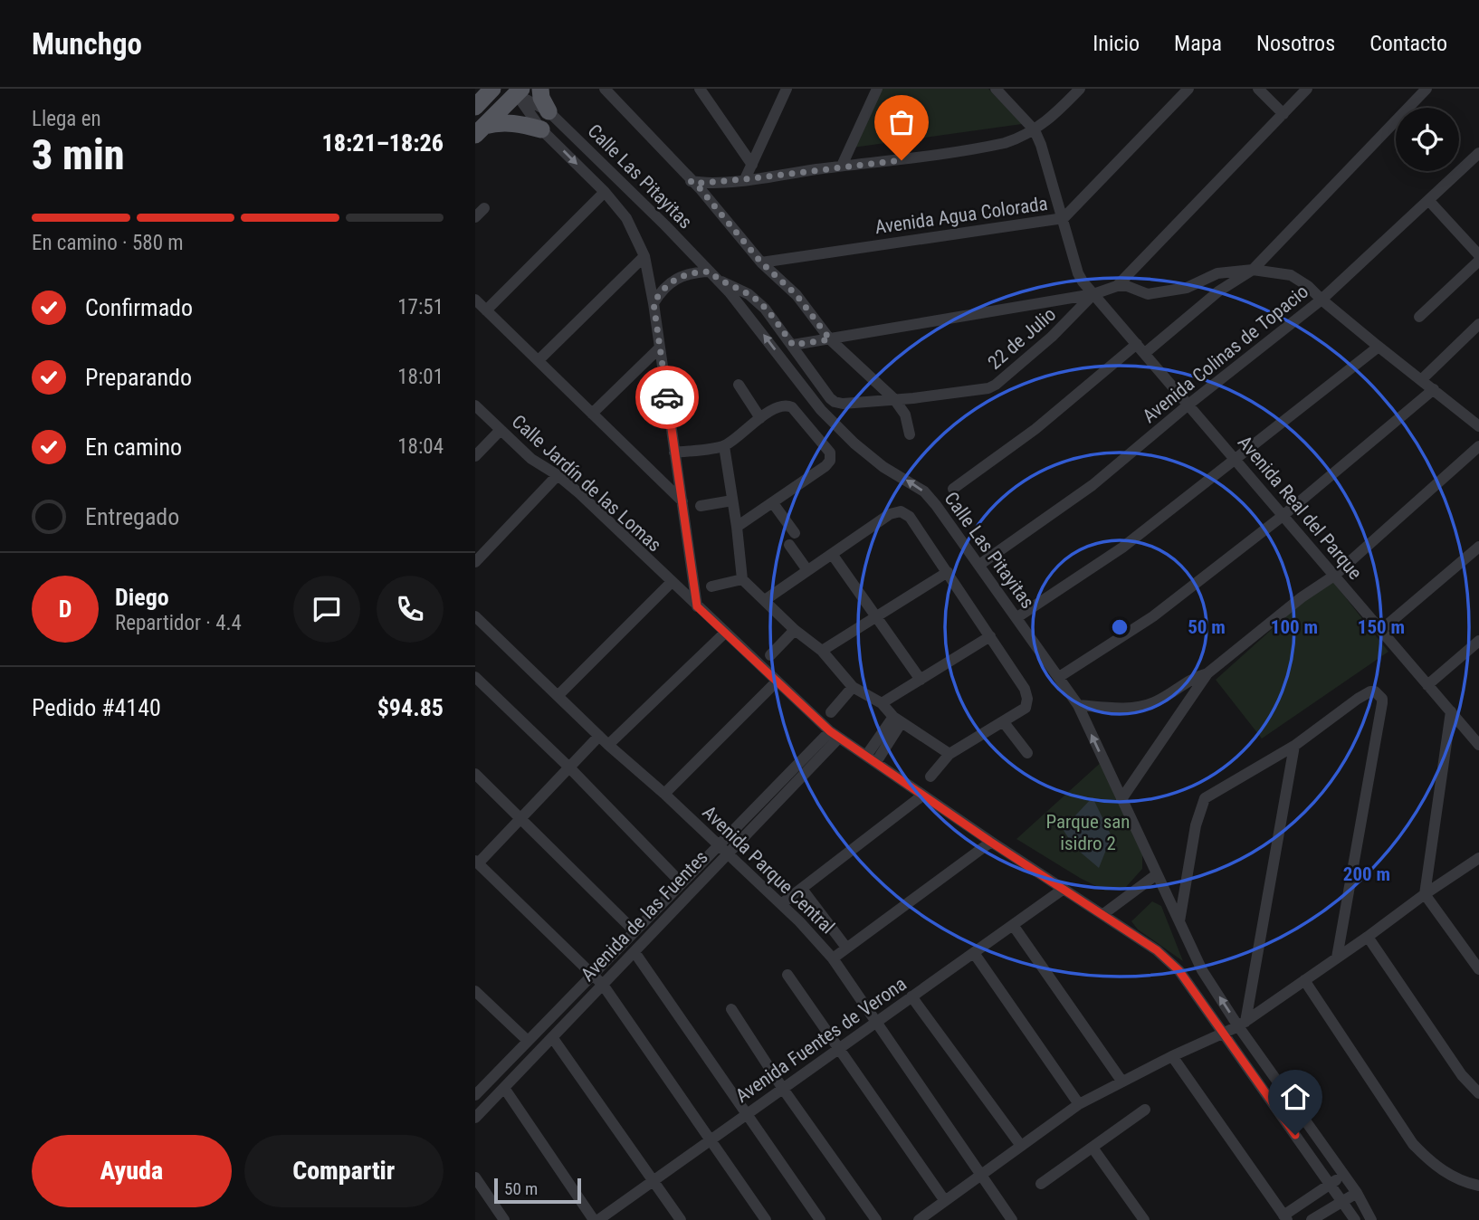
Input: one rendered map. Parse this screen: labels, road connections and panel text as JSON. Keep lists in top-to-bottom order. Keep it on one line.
{"streets":{"street":["Calle Las Pitayitas","Avenida Agua Colorada","22 de Julio","Avenida Colinas de Topacio","Calle Jardín de las Lomas","Avenida Real del Parque","Avenida Parque Central","Avenida de las Fuentes","Avenida Fuentes de Verona"]},"crossings":[["Calle Las Pitayitas","Avenida Colinas de Topacio"],["Avenida Agua Colorada","Avenida Real del Parque"],["22 de Julio","Avenida Real del Parque"],["Avenida Colinas de Topacio","Avenida Real del Parque"],["Calle Jardín de las Lomas","Avenida de las Fuentes"],["Calle Jardín de las Lomas","Avenida Fuentes de Verona"],["Avenida Parque Central","Avenida de las Fuentes"],["Avenida Parque Central","Avenida Fuentes de Verona"]],"parks":["Parque san isidro 2"],"scale_bar":"50 m","page":{"header":"Munchgo","nav":["Inicio","Mapa","Nosotros","Contacto"],"heading":["3 min","Llega en","18:21–18:26"],"panel":["Diego","Repartidor · 4.4","Pedido #4140","$94.85"],"bar":"En camino · 580 m","list":[["Confirmado","17:51"],["Preparando","18:01"],["En camino","18:04"],"Entregado"],"round":"D","buttons":["Ayuda","Compartir"],"scale":"50 m"},"rings":["50 m","100 m","150 m","200 m"]}
